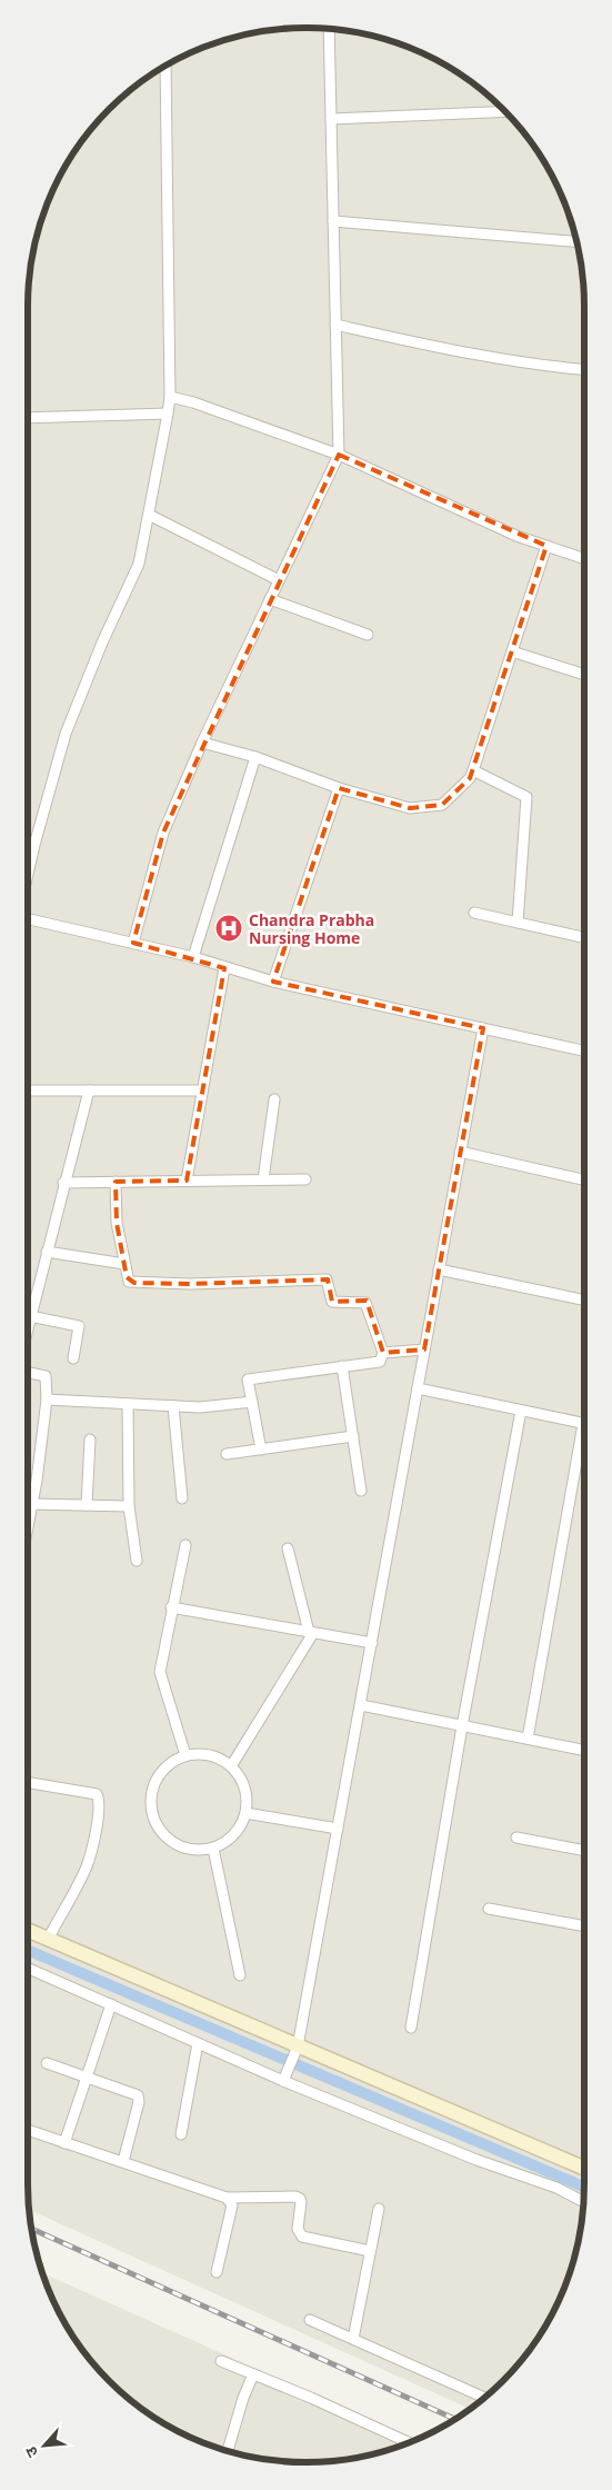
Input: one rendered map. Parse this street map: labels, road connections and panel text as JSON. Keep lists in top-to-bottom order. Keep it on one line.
{"places":{"hospital":["Chandra Prabha Nursing Home"]},"north":"bottom left"}
